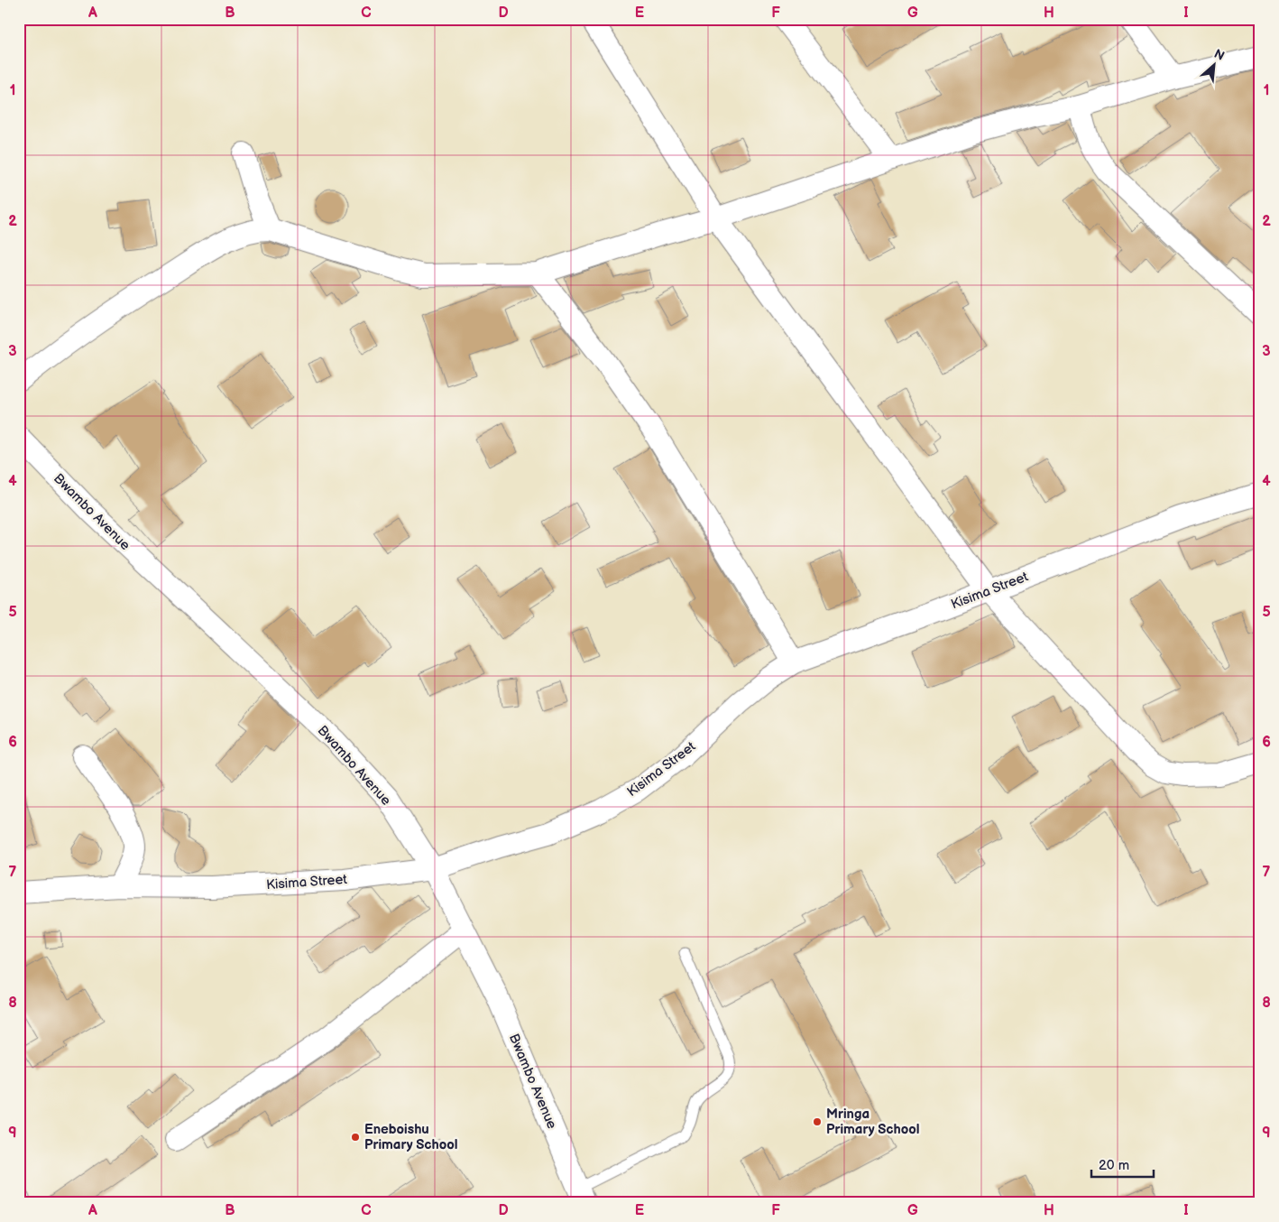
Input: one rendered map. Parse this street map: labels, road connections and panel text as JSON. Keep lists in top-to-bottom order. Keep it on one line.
{"streets":{"street":["Bwambo Avenue","Kisima Street"]},"crossings":[["Bwambo Avenue","Kisima Street"]],"places":["Mringa Primary School","Eneboishu Primary School"],"scale_bar":"20 m","north":"top right","grid":{"columns":["A","B","C","D","E","F","G","H","I"],"rows":["1","2","3","4","5","6","7","8","9"]}}
